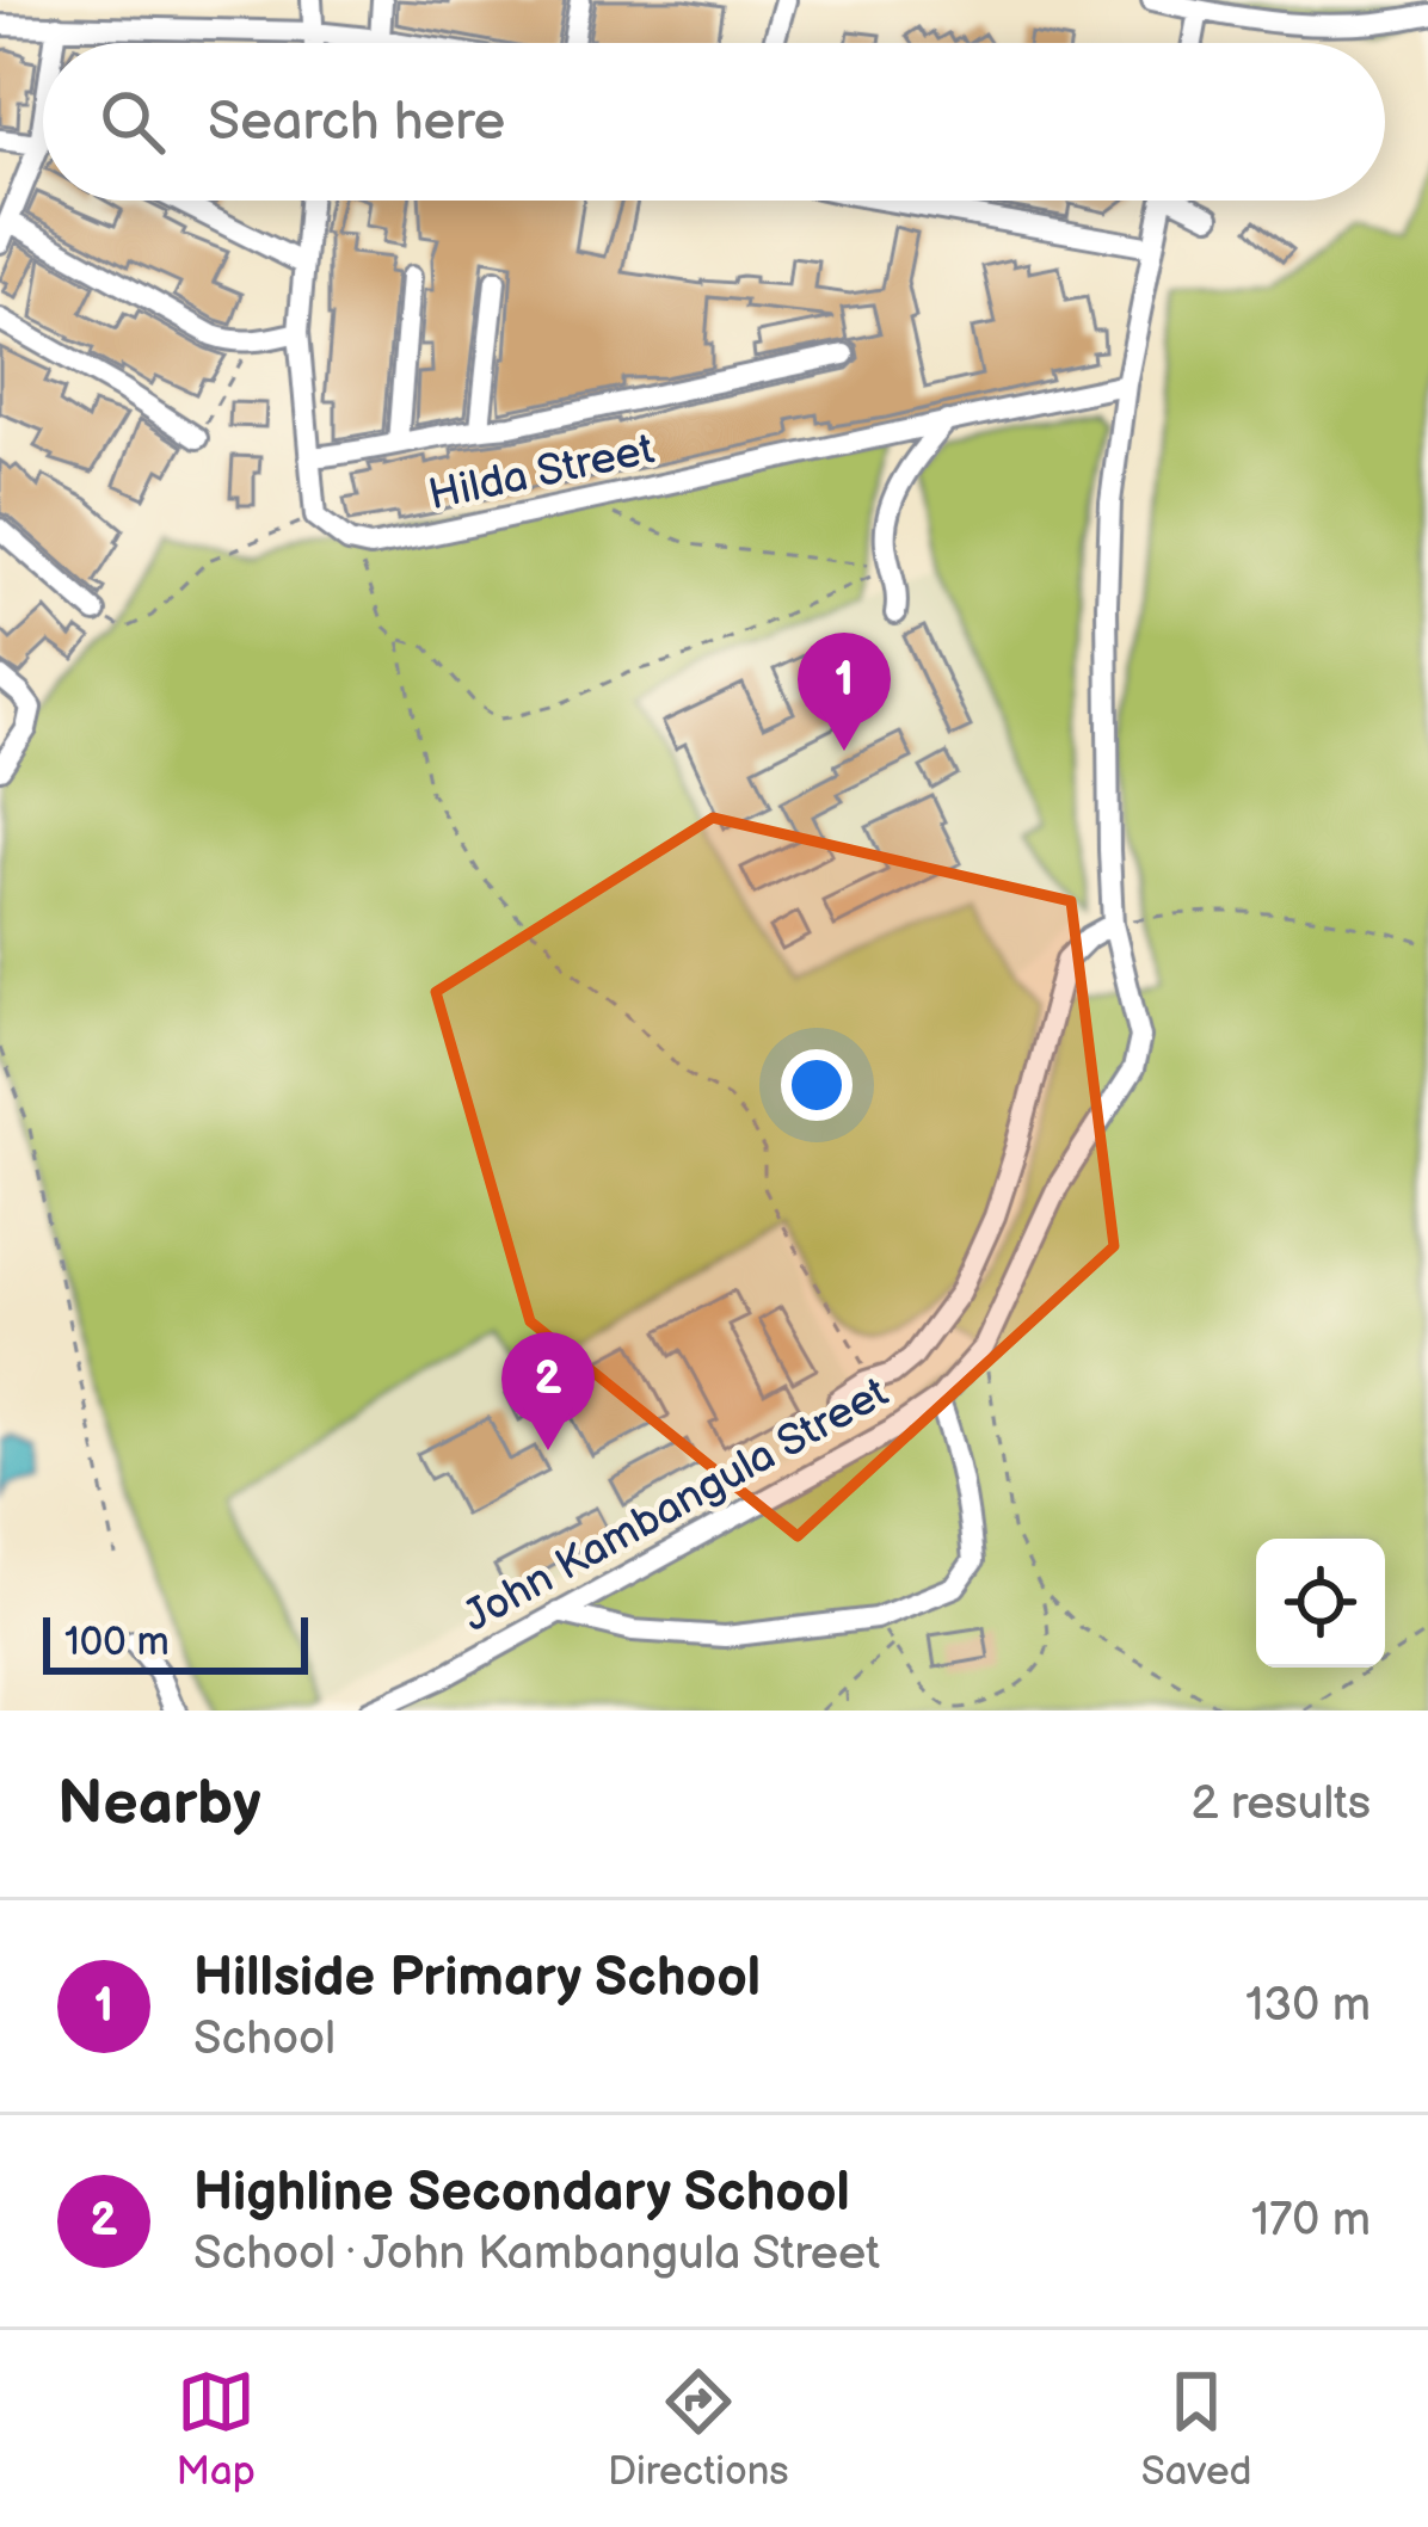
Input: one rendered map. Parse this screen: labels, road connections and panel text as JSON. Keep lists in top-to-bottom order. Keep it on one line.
{"streets":{"street":["Hilda Street","John Kambangula Street"]},"crossings":[["Hilda Street","John Kambangula Street"]],"scale_bar":"100 m","page":{"search":"Search here","pins":["1","2"],"scale":"100 m","heading":["Nearby","2 results"],"list":[{"mark":"1","name":"Hillside Primary School","note":"School","value":"130 m"},{"mark":"2","name":"Highline Secondary School","note":"School · John Kambangula Street","value":"170 m"}],"nav":["Map","Directions","Saved"]}}
